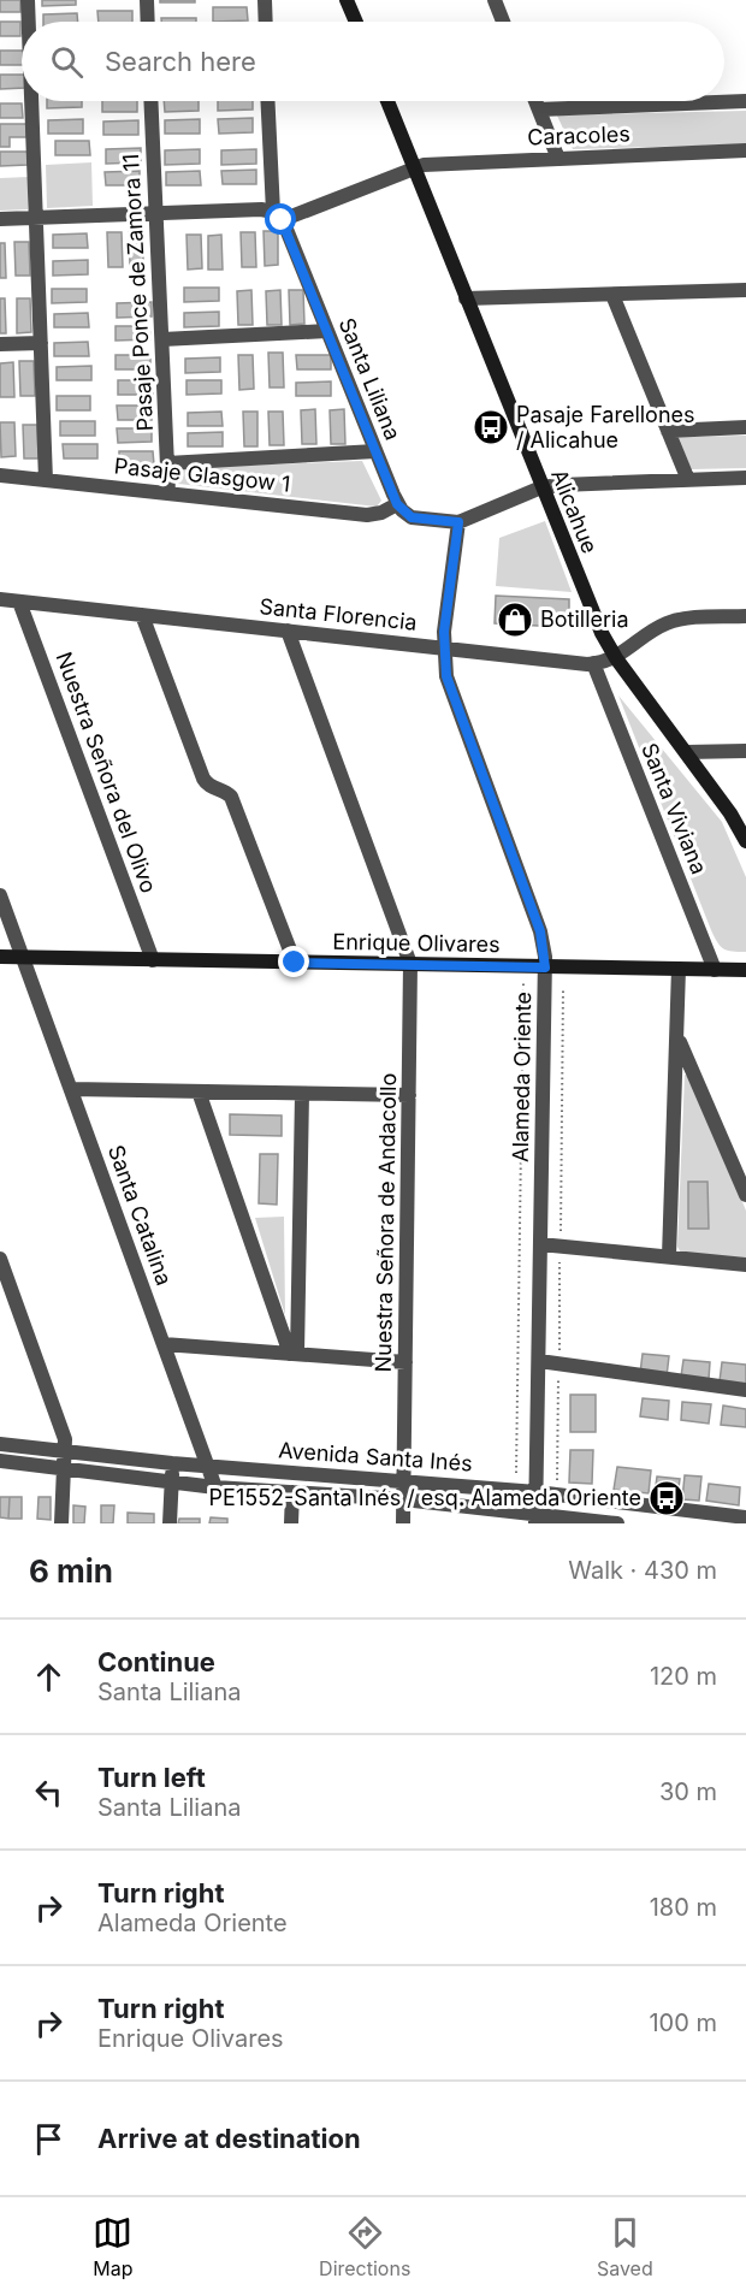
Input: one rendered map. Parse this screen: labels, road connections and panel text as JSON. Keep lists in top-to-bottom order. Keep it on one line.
{"streets":{"street":["Caracoles","Pasaje Ponce de Zamora 11","Santa Liliana","Pasaje Glasgow 1","Alicahue","Santa Florencia","Nuestra Señora del Olivo","Santa Viviana","Enrique Olivares","Alameda Oriente","Santa Catalina","Nuestra Señora de Andacollo","Avenida Santa Inés"]},"crossings":[["Caracoles","Santa Liliana"],["Caracoles","Alicahue"],["Pasaje Ponce de Zamora 11","Pasaje Glasgow 1"],["Santa Liliana","Pasaje Glasgow 1"],["Alicahue","Santa Florencia"],["Santa Florencia","Nuestra Señora del Olivo"],["Santa Florencia","Santa Viviana"],["Santa Florencia","Alameda Oriente"],["Nuestra Señora del Olivo","Enrique Olivares"],["Santa Viviana","Enrique Olivares"],["Enrique Olivares","Alameda Oriente"],["Enrique Olivares","Santa Catalina"],["Enrique Olivares","Nuestra Señora de Andacollo"],["Alameda Oriente","Avenida Santa Inés"],["Santa Catalina","Avenida Santa Inés"],["Nuestra Señora de Andacollo","Avenida Santa Inés"]],"places":{"bus stop":["Pasaje Farellones / Alicahue","PE1552-Santa Inés / esq. Alameda Oriente"],"shop":["Botilleria"]},"page":{"search":"Search here","heading":["6 min","Walk · 430 m"],"list":[["Continue","Santa Liliana","120 m"],["Turn left","Santa Liliana","30 m"],["Turn right","Alameda Oriente","180 m"],["Turn right","Enrique Olivares","100 m"],"Arrive at destination"],"nav":["Map","Directions","Saved"]}}
